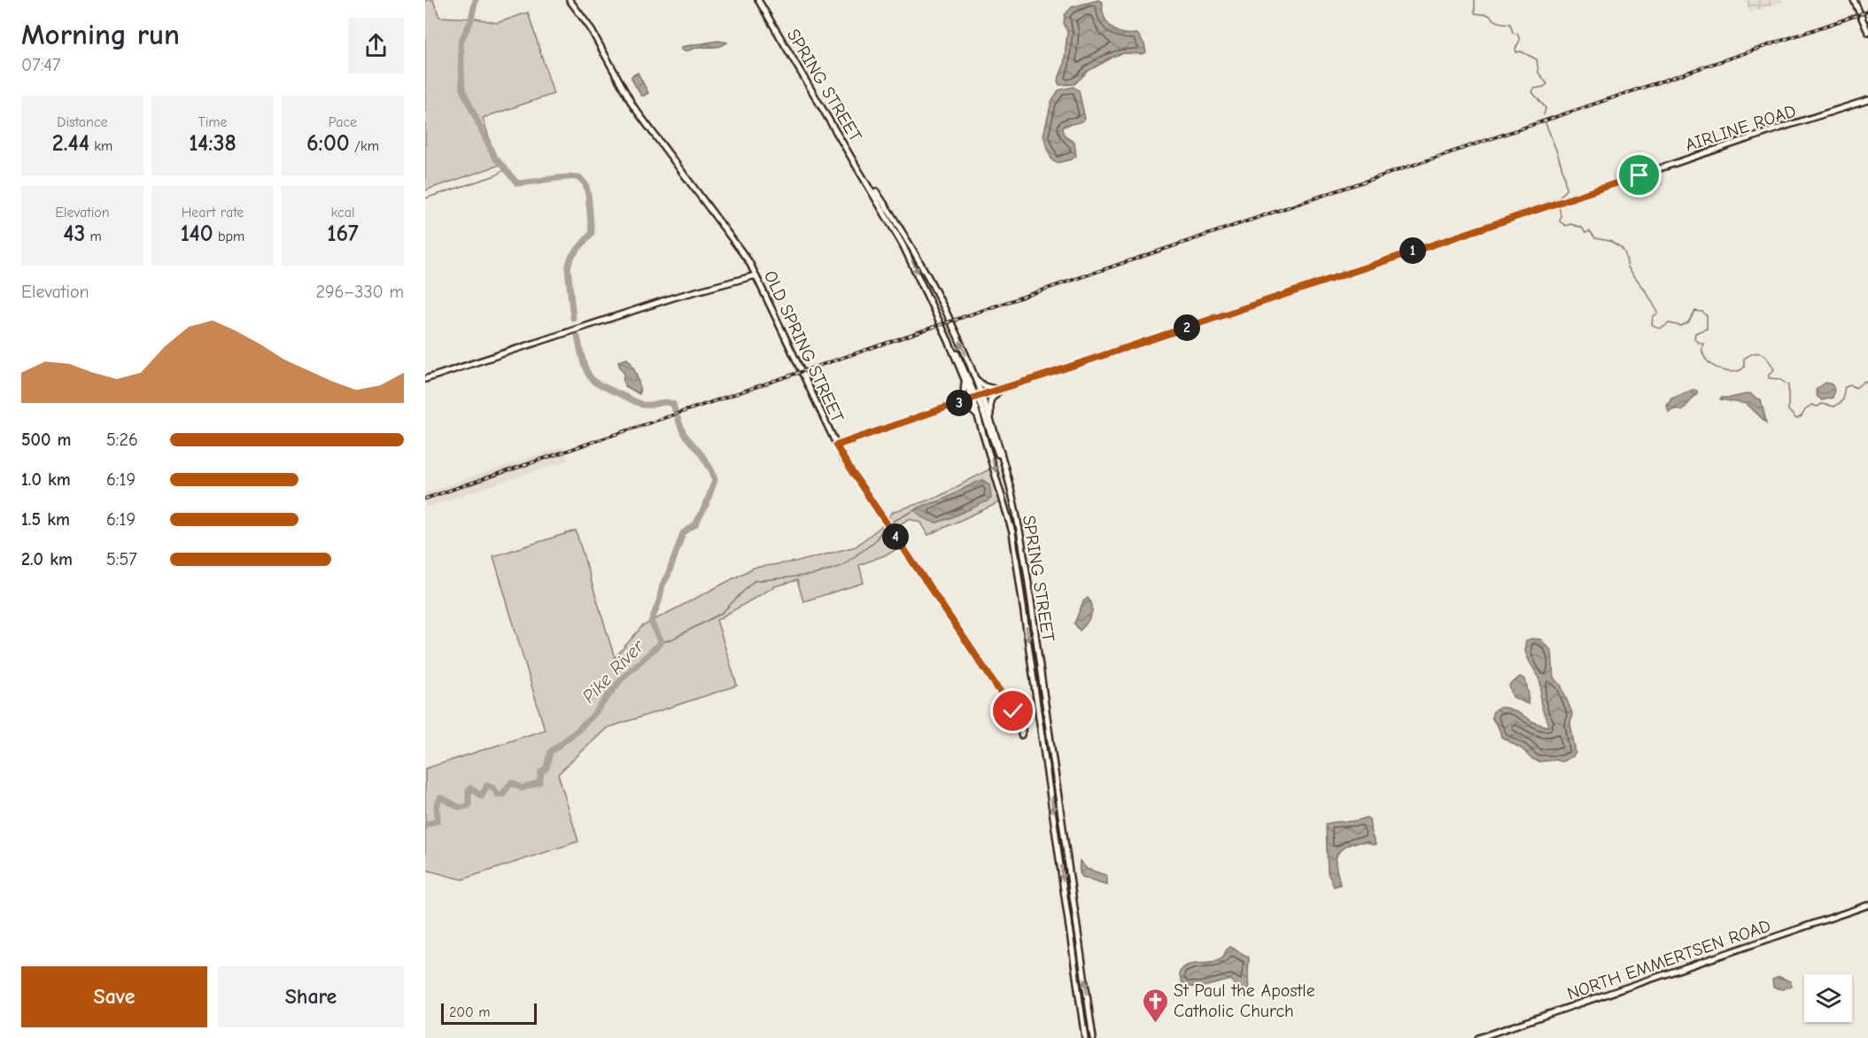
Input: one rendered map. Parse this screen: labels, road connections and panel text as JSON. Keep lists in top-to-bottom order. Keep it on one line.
{"streets":{"street":["SPRING STREET","AIRLINE ROAD","OLD SPRING STREET","NORTH EMMERTSEN ROAD"]},"crossings":[["SPRING STREET","AIRLINE ROAD"],["AIRLINE ROAD","OLD SPRING STREET"]],"water":["Pike River"],"places":{"church":["St Paul the Apostle Catholic Church"]},"scale_bar":"200 m","page":{"heading":["Morning run","07:47"],"stats":[["Distance","2.44 km"],["Time","14:38"],["Pace","6:00 /km"],["Elevation","43 m"],["Heart rate","140 bpm"],["kcal","167"]],"pins":["1","2","3","4"],"chart":["Elevation","296–330 m"],"list":[{"name":"500 m","note":"5:26"},{"name":"1.0 km","note":"6:19"},{"name":"1.5 km","note":"6:19"},{"name":"2.0 km","note":"5:57"}],"buttons":["Save","Share"],"scale":"200 m"}}
